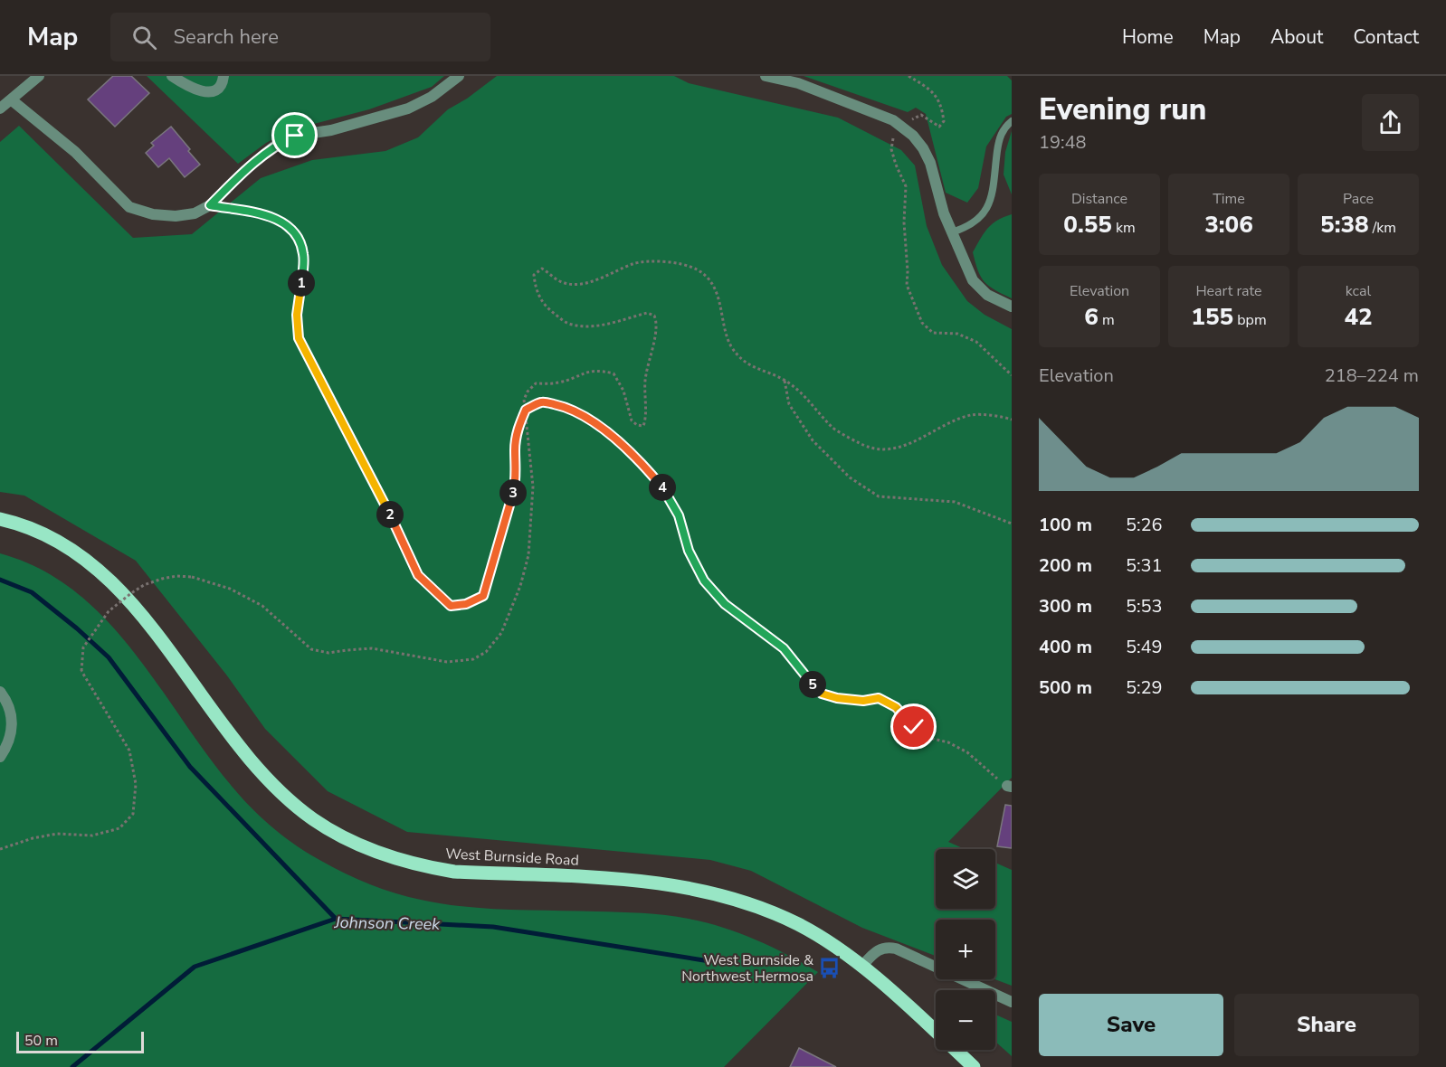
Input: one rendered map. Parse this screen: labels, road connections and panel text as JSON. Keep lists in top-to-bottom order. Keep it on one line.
{"streets":{"main road":["West Burnside Road"]},"water":["Johnson Creek"],"places":{"bus stop":["West Burnside & Northwest Hermosa"]},"scale_bar":"50 m","page":{"header":"Map","search":"Search here","nav":["Home","Map","About","Contact"],"heading":["Evening run","19:48"],"stats":[["Distance","0.55 km"],["Time","3:06"],["Pace","5:38 /km"],["Elevation","6 m"],["Heart rate","155 bpm"],["kcal","42"]],"pins":["1","4","3","2","5"],"chart":["Elevation","218–224 m"],"list":[{"name":"100 m","note":"5:26"},{"name":"200 m","note":"5:31"},{"name":"300 m","note":"5:53"},{"name":"400 m","note":"5:49"},{"name":"500 m","note":"5:29"}],"map_buttons":["+","−"],"buttons":["Save","Share"],"scale":"50 m"}}
